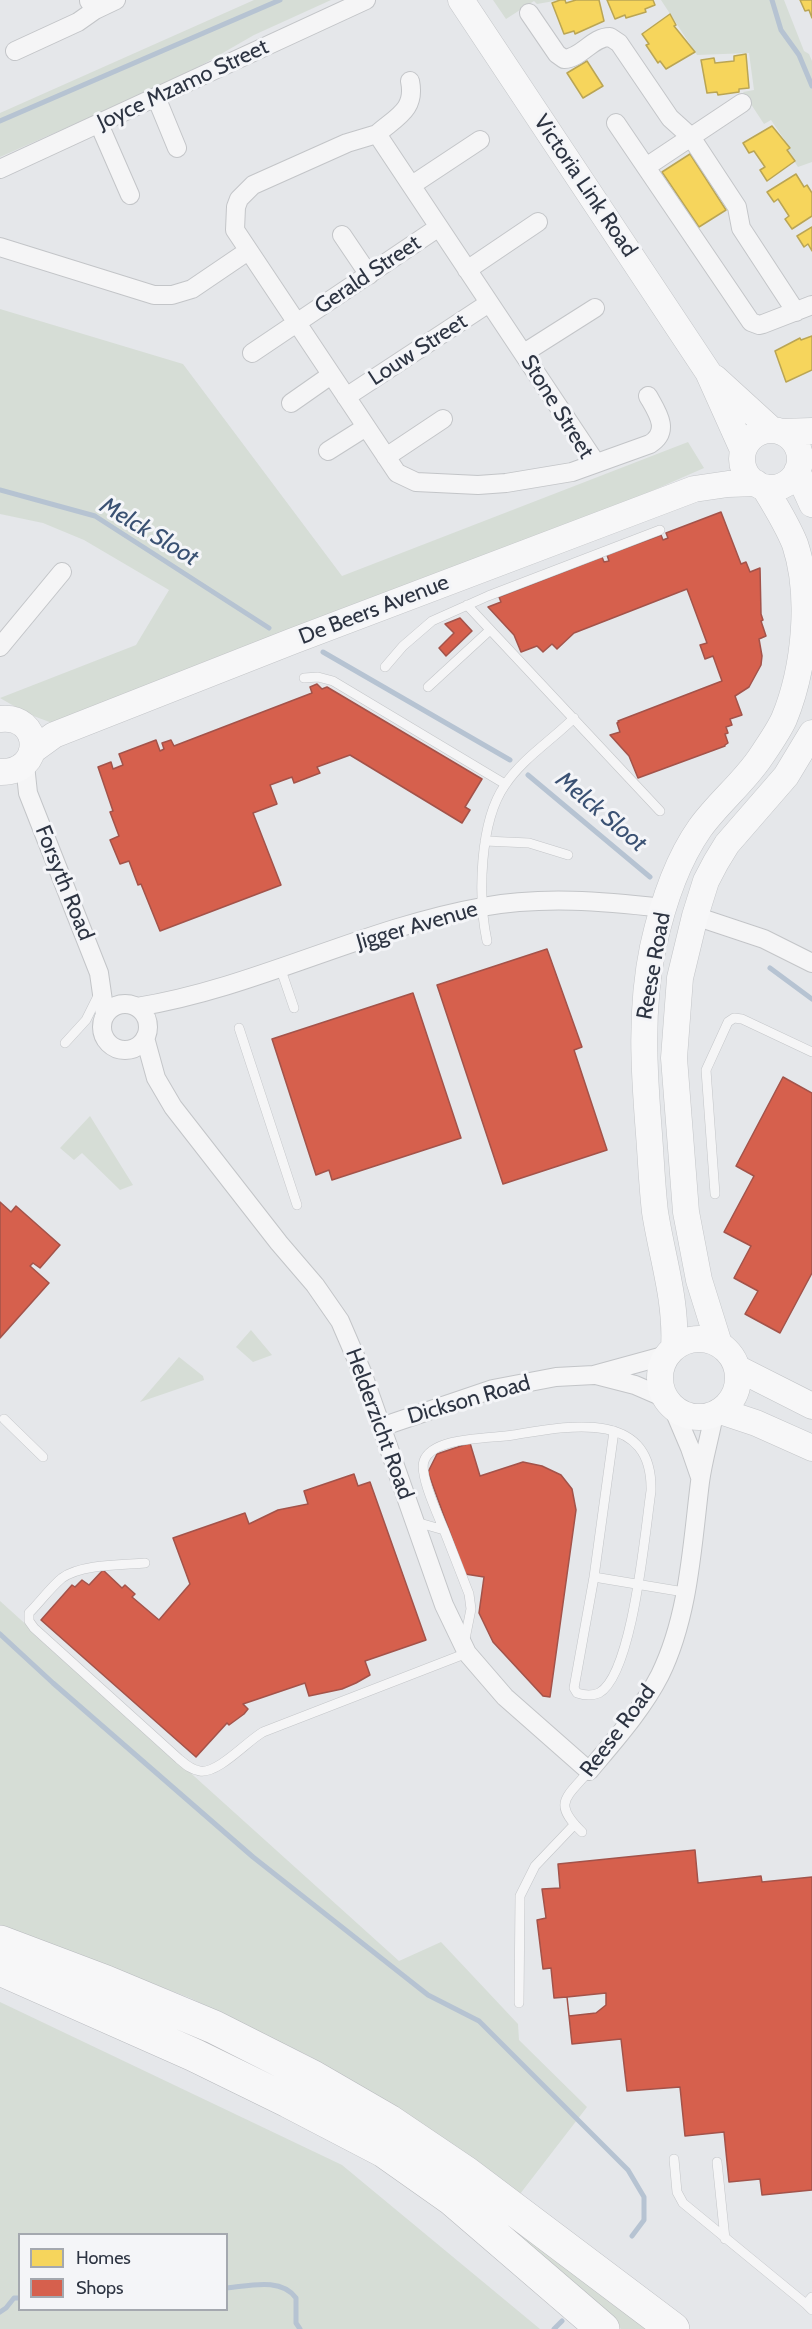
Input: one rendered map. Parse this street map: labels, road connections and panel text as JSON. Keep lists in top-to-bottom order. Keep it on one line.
{"streets":{"street":["Joyce Mzamo Street","Victoria Link Road","Gerald Street","Louw Street","Stone Street","De Beers Avenue","Forsyth Road","Jigger Avenue","Reese Road","Dickson Road","Helderzicht Road"]},"crossings":[["Victoria Link Road","De Beers Avenue"],["Victoria Link Road","Reese Road"],["Gerald Street","Stone Street"],["Louw Street","Stone Street"],["De Beers Avenue","Forsyth Road"],["De Beers Avenue","Reese Road"],["Forsyth Road","Jigger Avenue"],["Forsyth Road","Helderzicht Road"],["Jigger Avenue","Reese Road"],["Jigger Avenue","Helderzicht Road"],["Reese Road","Dickson Road"],["Reese Road","Helderzicht Road"],["Dickson Road","Helderzicht Road"]],"water":["Melck Sloot"],"legend":["Homes","Shops"]}
